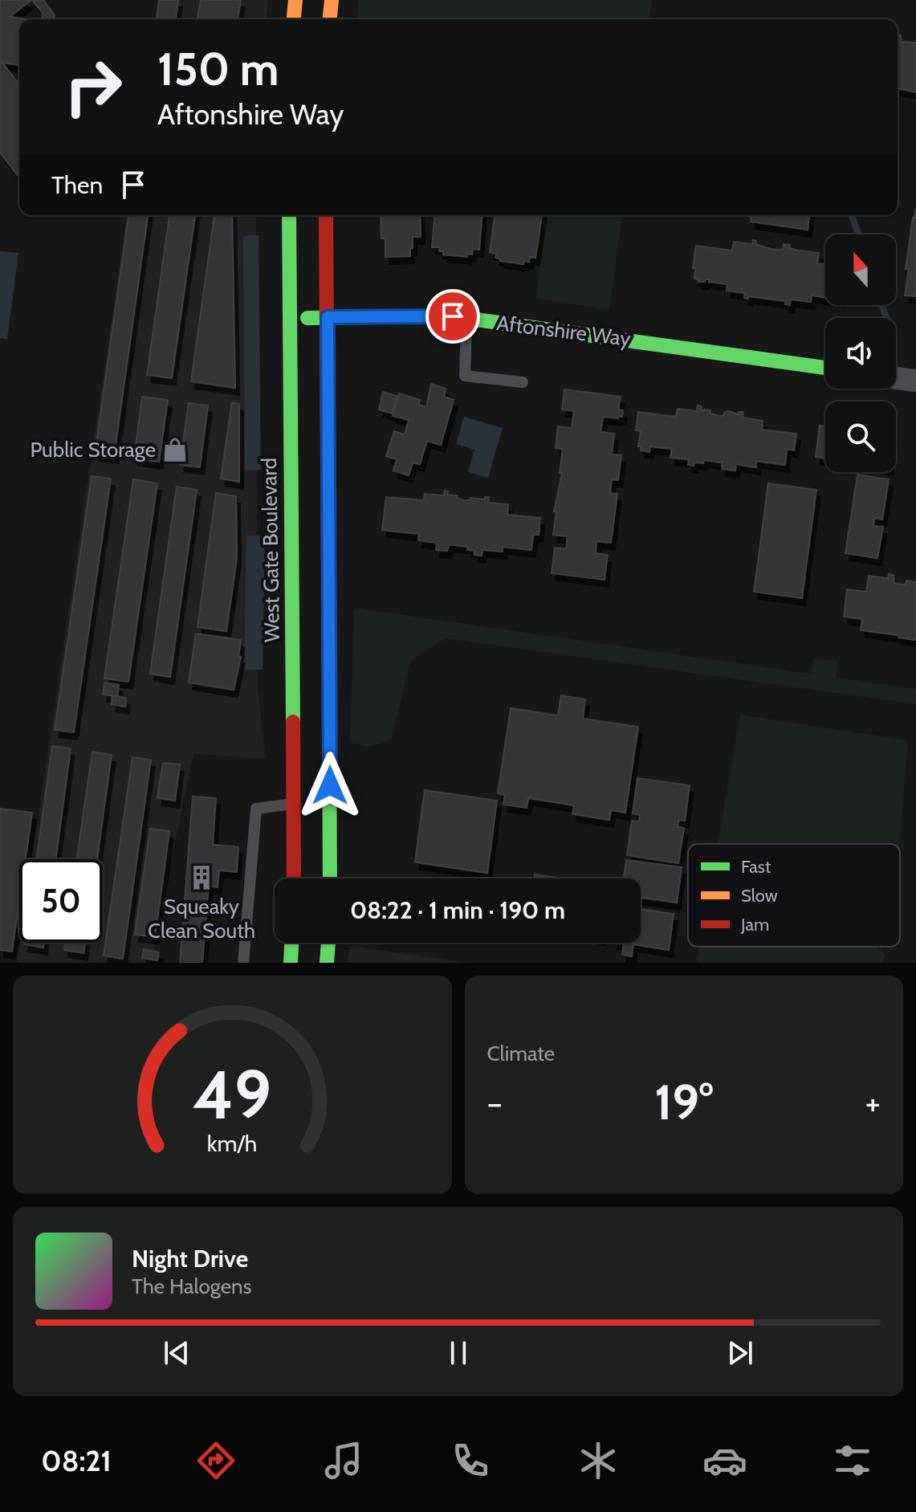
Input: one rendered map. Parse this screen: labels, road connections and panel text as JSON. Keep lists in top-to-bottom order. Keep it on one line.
{"streets":{"main road":["Aftonshire Way","West Gate Boulevard"]},"crossings":[["Aftonshire Way","West Gate Boulevard"]],"places":{"shop":["Public Storage"],"building":["Squeaky Clean South"]},"legend":["Fast","Slow","Jam"],"north":"top","page":{"turn":["150 m","Aftonshire Way"],"then":"Then","limit":"50","trip":"08:22 · 1 min · 190 m","tile":"Climate","heat":["−","19°","+"],"song":["Night Drive","The Halogens"],"tabs":"08:21","gauge":["49","km/h"]}}
